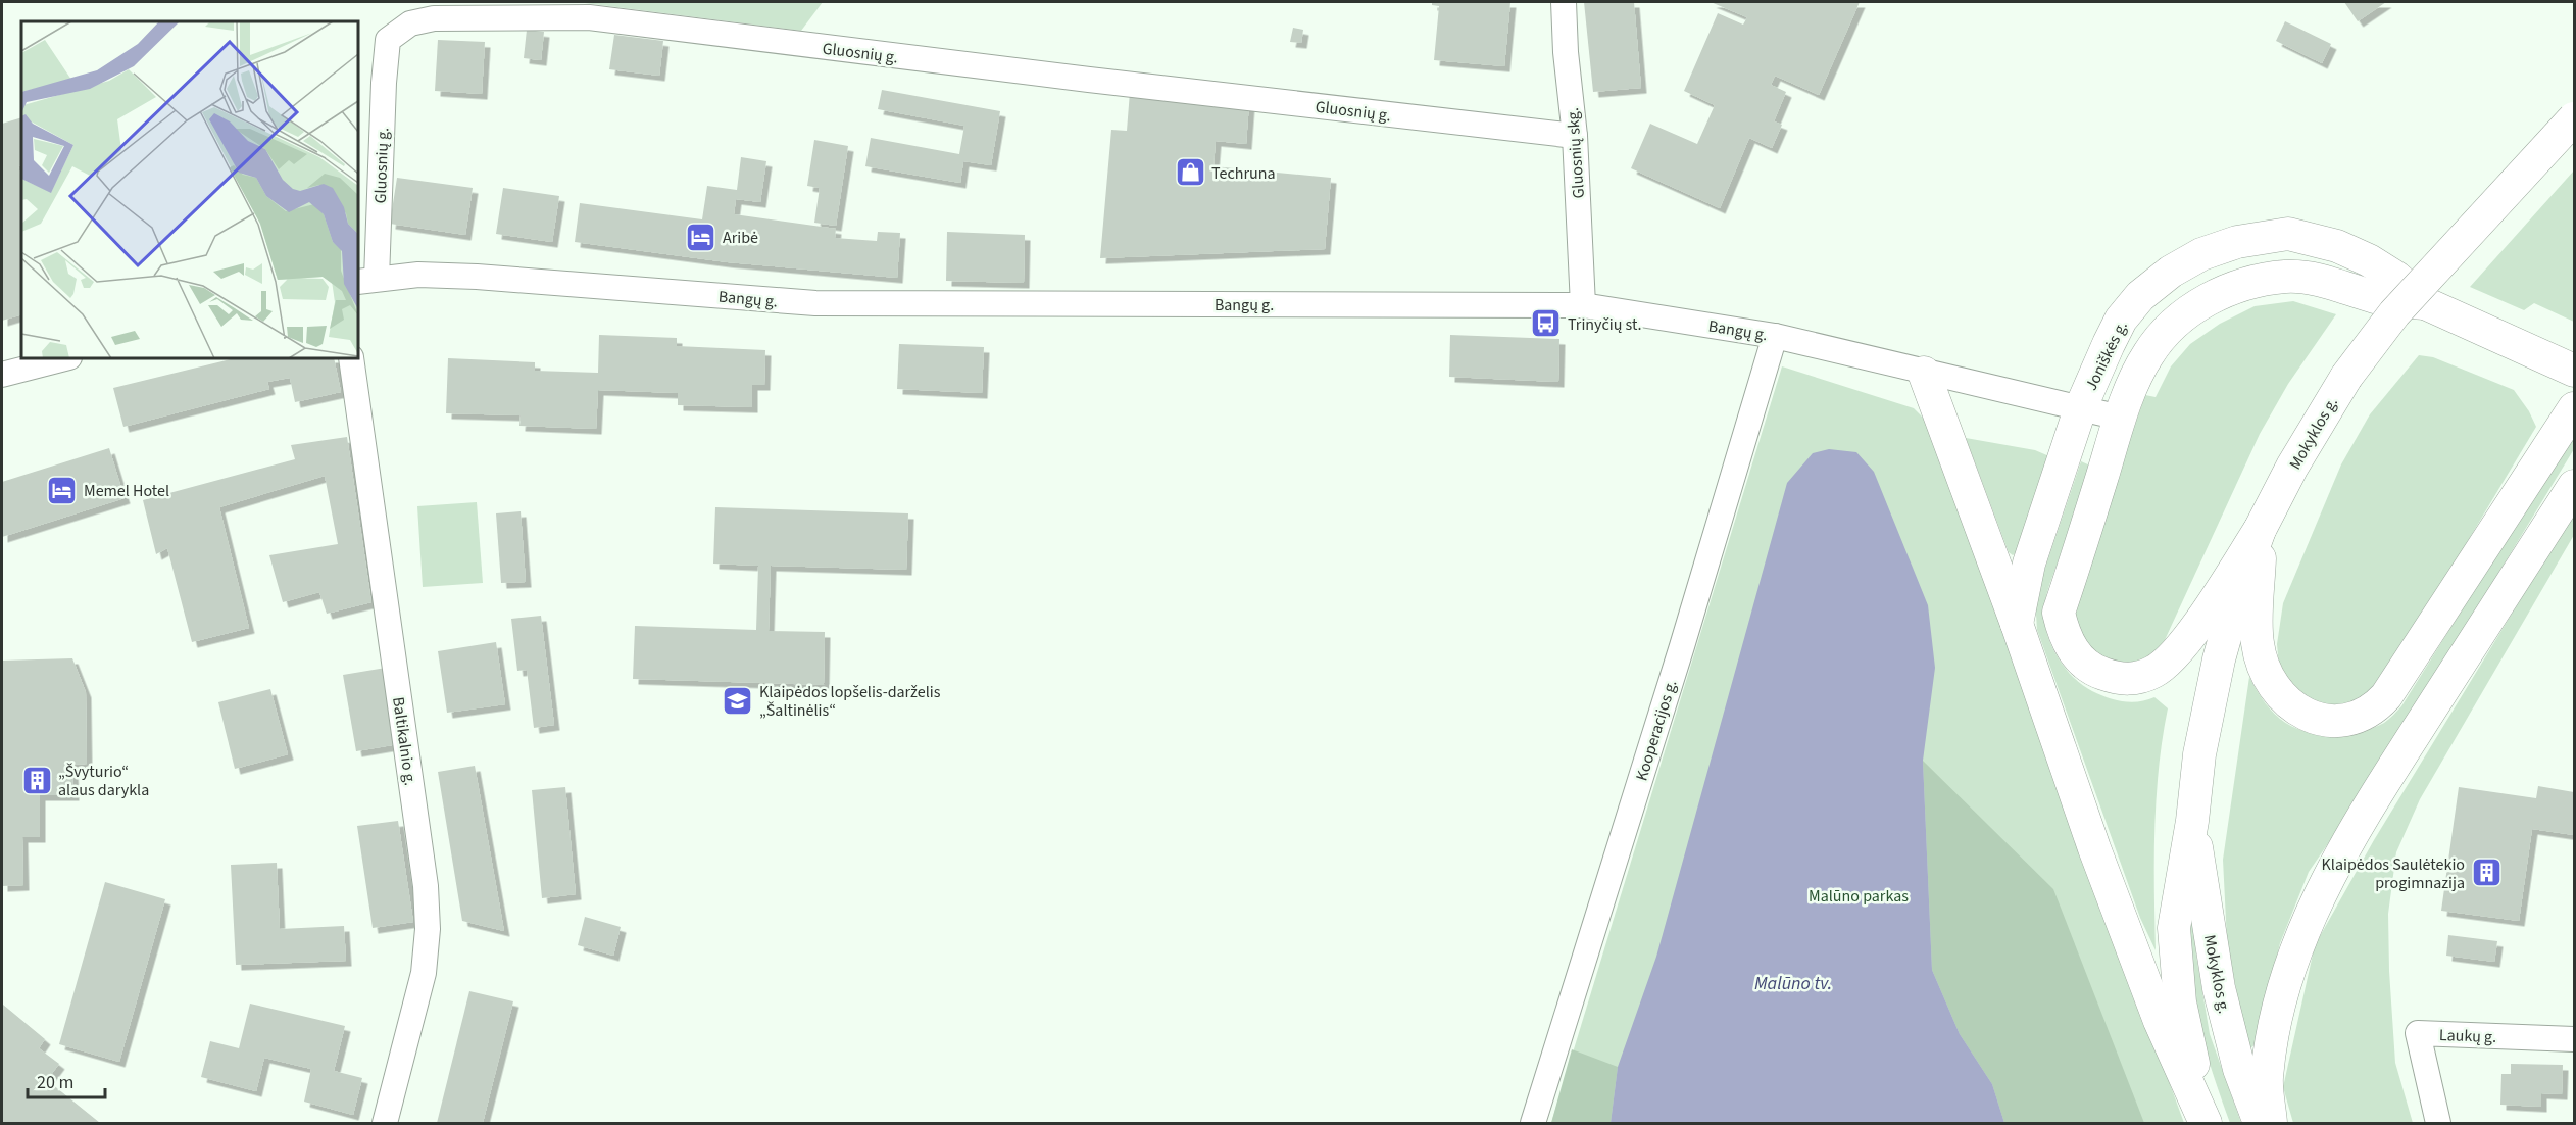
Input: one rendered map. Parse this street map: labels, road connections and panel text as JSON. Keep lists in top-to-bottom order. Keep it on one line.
{"streets":{"main road":["Joniškės g.","Mokyklos g."],"street":["Gluosnių g.","Gluosnių skg.","Bangų g.","Kooperacijos g.","Baltikalnio g.","Laukų g."]},"crossings":[["Gluosnių g.","Gluosnių skg."],["Gluosnių g.","Bangų g."],["Gluosnių skg.","Bangų g."],["Bangų g.","Joniškės g."],["Bangų g.","Kooperacijos g."],["Joniškės g.","Mokyklos g."]],"water":["Malūno tv."],"parks":["Malūno parkas"],"places":{"shop":["Techruna"],"hotel":["Aribė","Memel Hotel"],"bus stop":["Trinyčių st."],"school or university":["Klaipėdos lopšelis-darželis „Šaltinėlis“"],"building":["„Švyturio“ alaus darykla","Klaipėdos Saulėtekio progimnazija"]},"scale_bar":"20 m"}
